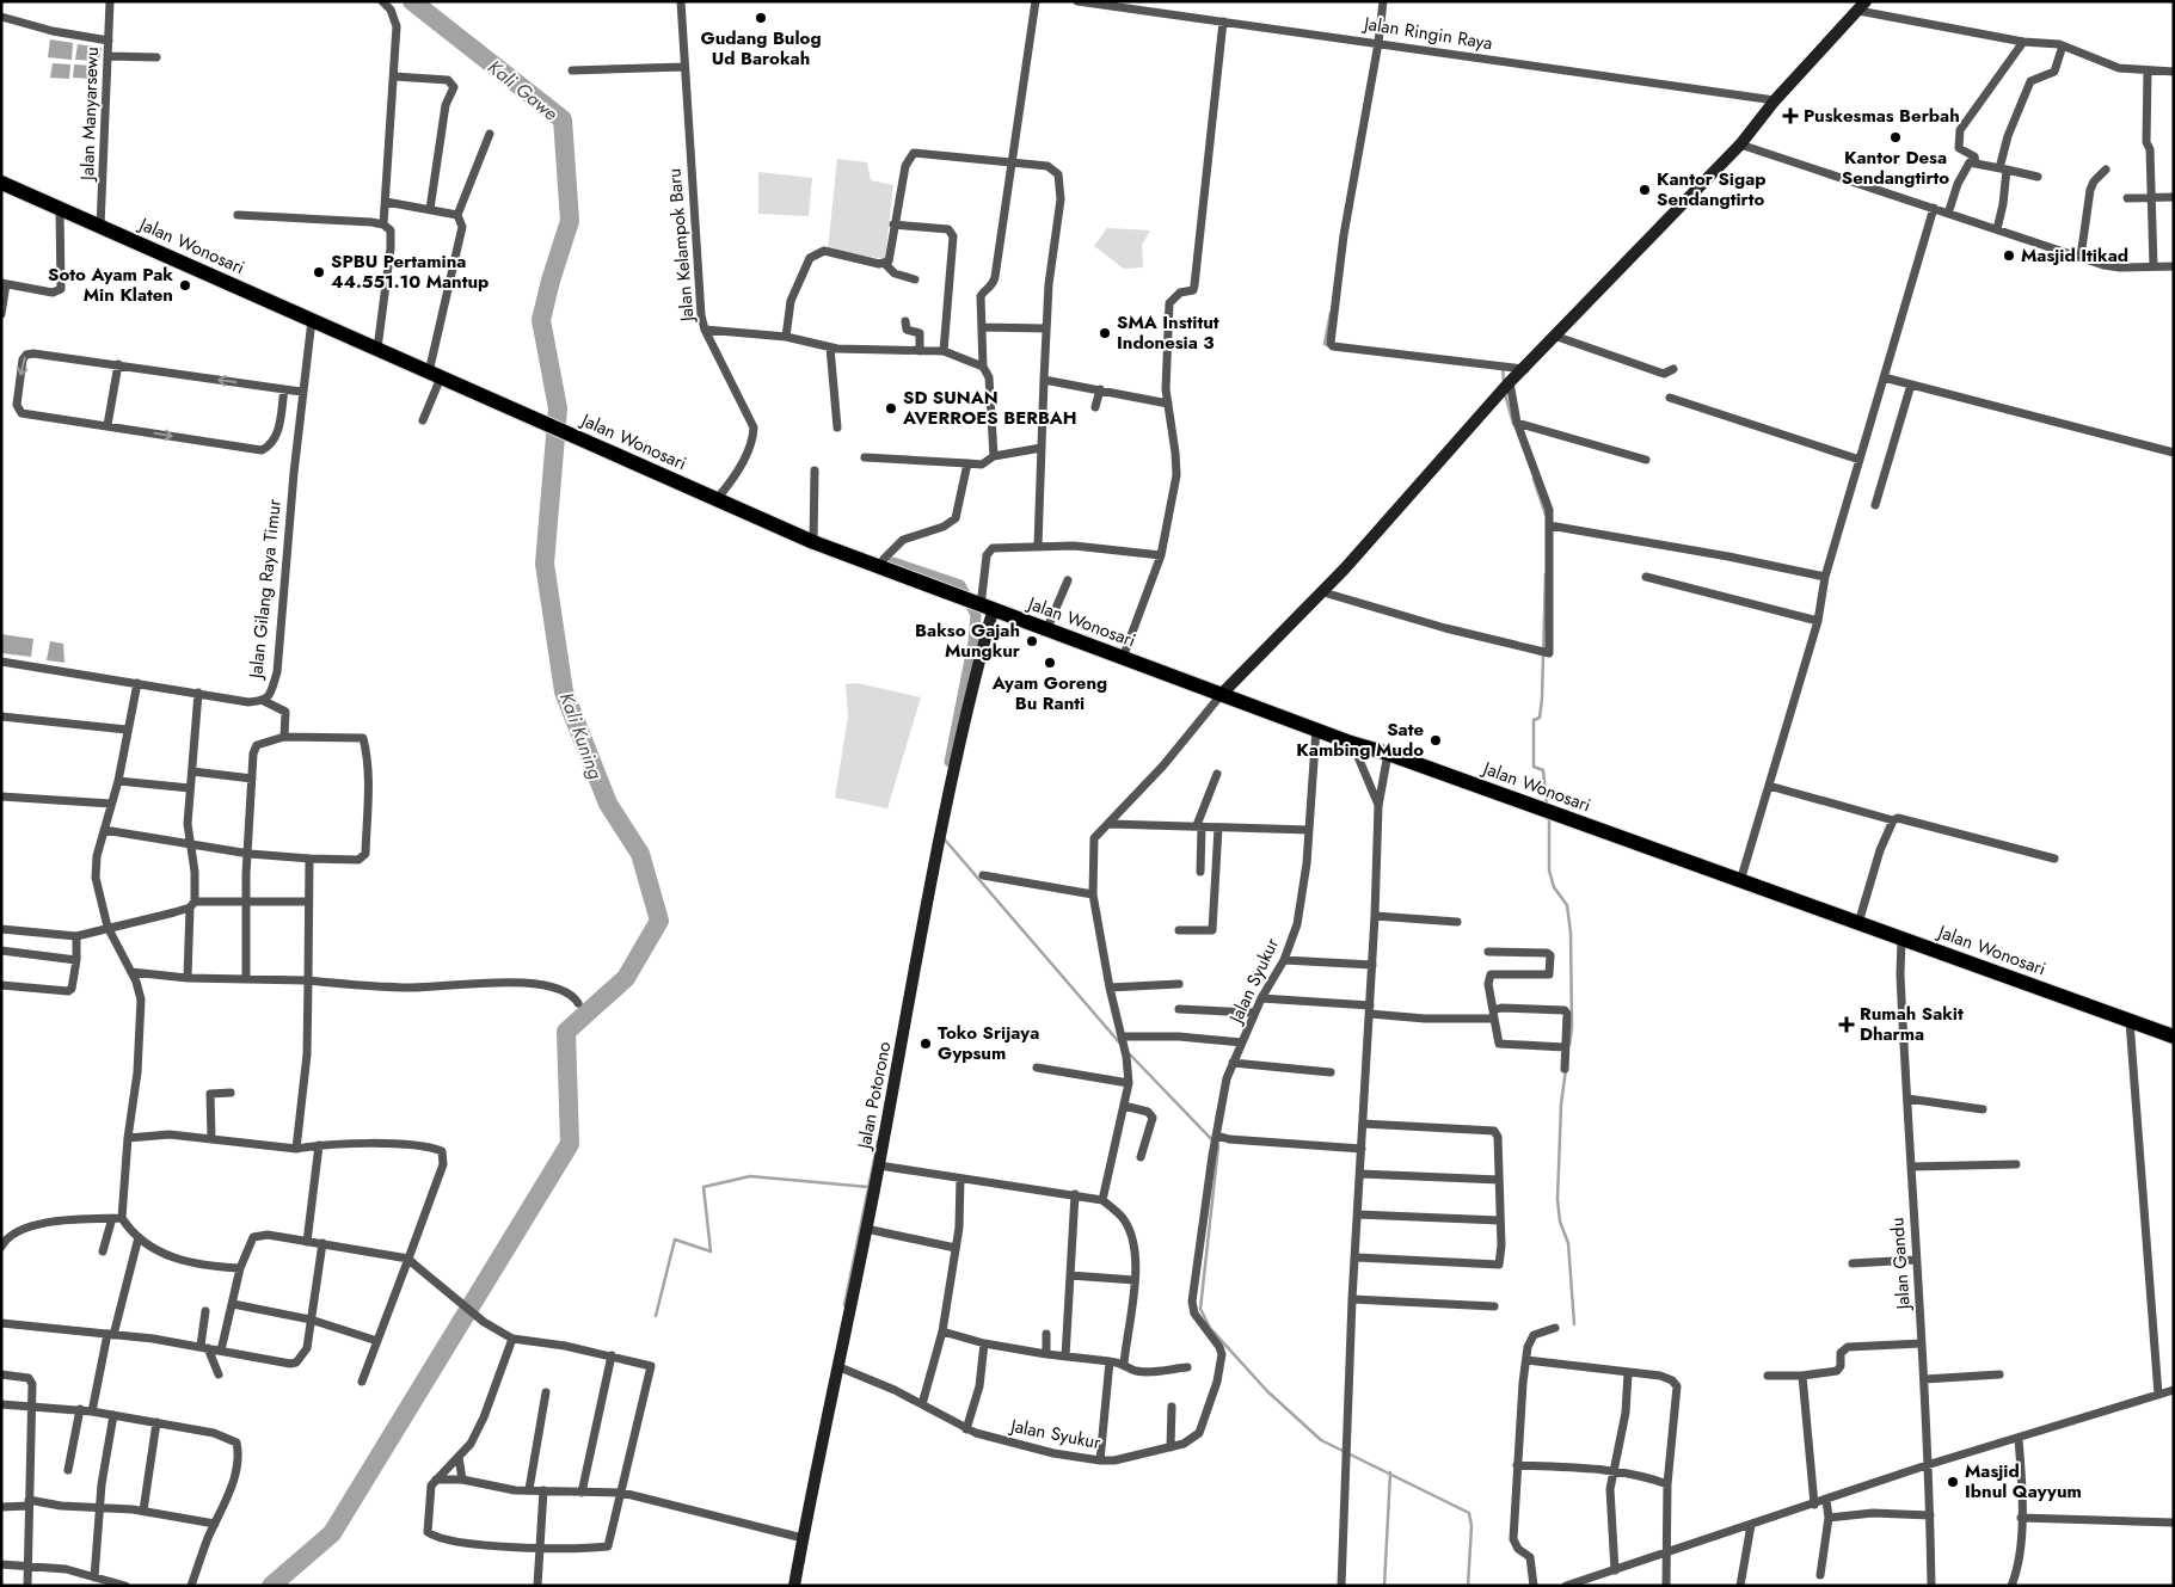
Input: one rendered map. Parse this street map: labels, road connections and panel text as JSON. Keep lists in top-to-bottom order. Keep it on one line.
{"streets":{"highway":["Jalan Wonosari"],"street":["Jalan Ringin Raya","Jalan Manyarsewu","Jalan Kelampok Baru","Jalan Gilang Raya Timur","Jalan Syukur","Jalan Potorono","Jalan Gandu"]},"crossings":[["Jalan Manyarsewu","Jalan Wonosari"],["Jalan Kelampok Baru","Jalan Wonosari"],["Jalan Wonosari","Jalan Gilang Raya Timur"],["Jalan Wonosari","Jalan Syukur"],["Jalan Wonosari","Jalan Potorono"],["Jalan Wonosari","Jalan Gandu"],["Jalan Syukur","Jalan Potorono"]],"water":["Kali Gawe","Kali Kuning"],"places":{"other":["Gudang Bulog Ud Barokah","Kantor Desa Sendangtirto","Kantor Sigap Sendangtirto","Masjid Itikad","SPBU Pertamina 44.551.10 Mantup","Soto Ayam Pak Min Klaten","SMA Institut Indonesia 3","SD SUNAN AVERROES BERBAH","Bakso Gajah Mungkur","Ayam Goreng Bu Ranti","Sate Kambing Mudo","Toko Srijaya Gypsum","Masjid Ibnul Qayyum"],"health":["Puskesmas Berbah","Rumah Sakit Dharma"]}}
